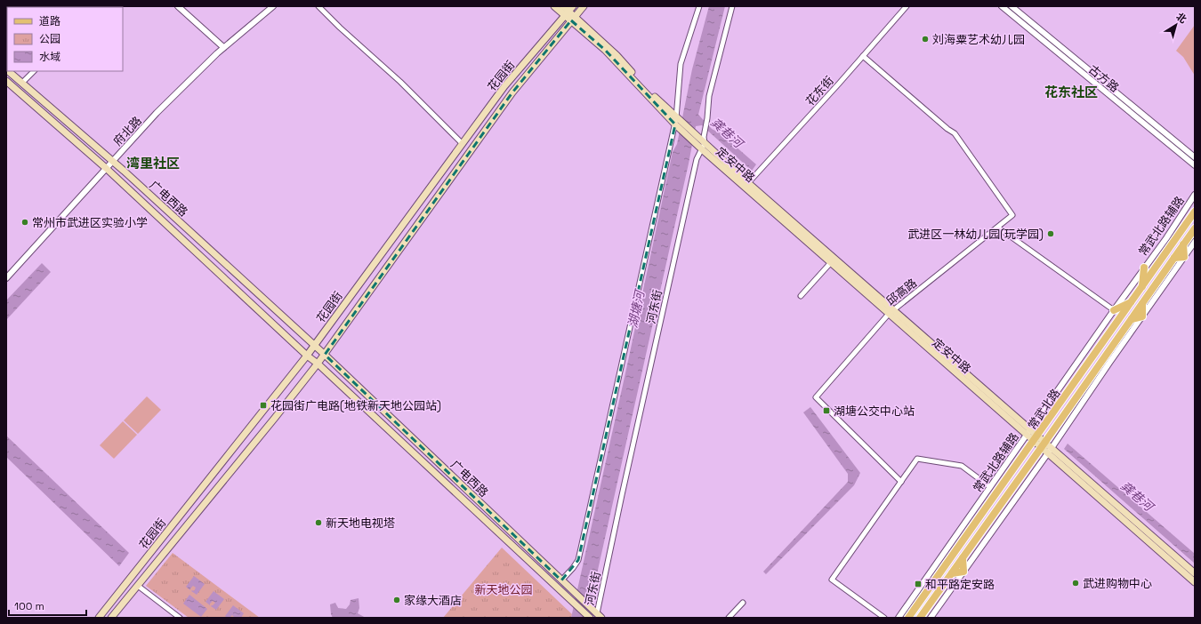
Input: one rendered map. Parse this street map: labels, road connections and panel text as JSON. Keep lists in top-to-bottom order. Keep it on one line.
{"streets":{"main road":["花园街","定安中路","广电西路","常武北路"],"street":["古方路","花东街","府北路","常武北路辅路","邱高路","河东街"]},"crossings":[["花园街","广电西路"],["花东街","定安中路"],["花东街","邱高路"],["府北路","广电西路"],["定安中路","常武北路辅路"],["定安中路","邱高路"],["定安中路","河东街"],["定安中路","常武北路"],["广电西路","河东街"]],"districts":["花东社区","湾里社区"],"water":["龚巷河","湖塘河"],"parks":["新天地公园"],"places":{"other":["刘海粟艺术幼儿园","常州市武进区实验小学","武进区一林幼儿园(玩学园)","新天地电视塔","武进购物中心","家缘大酒店"],"transit":["花园街广电路(地铁新天地公园站)","湖塘公交中心站","和平路定安路"]},"legend":["道路","公园","水域"],"scale_bar":"100 m","north":"top right"}
